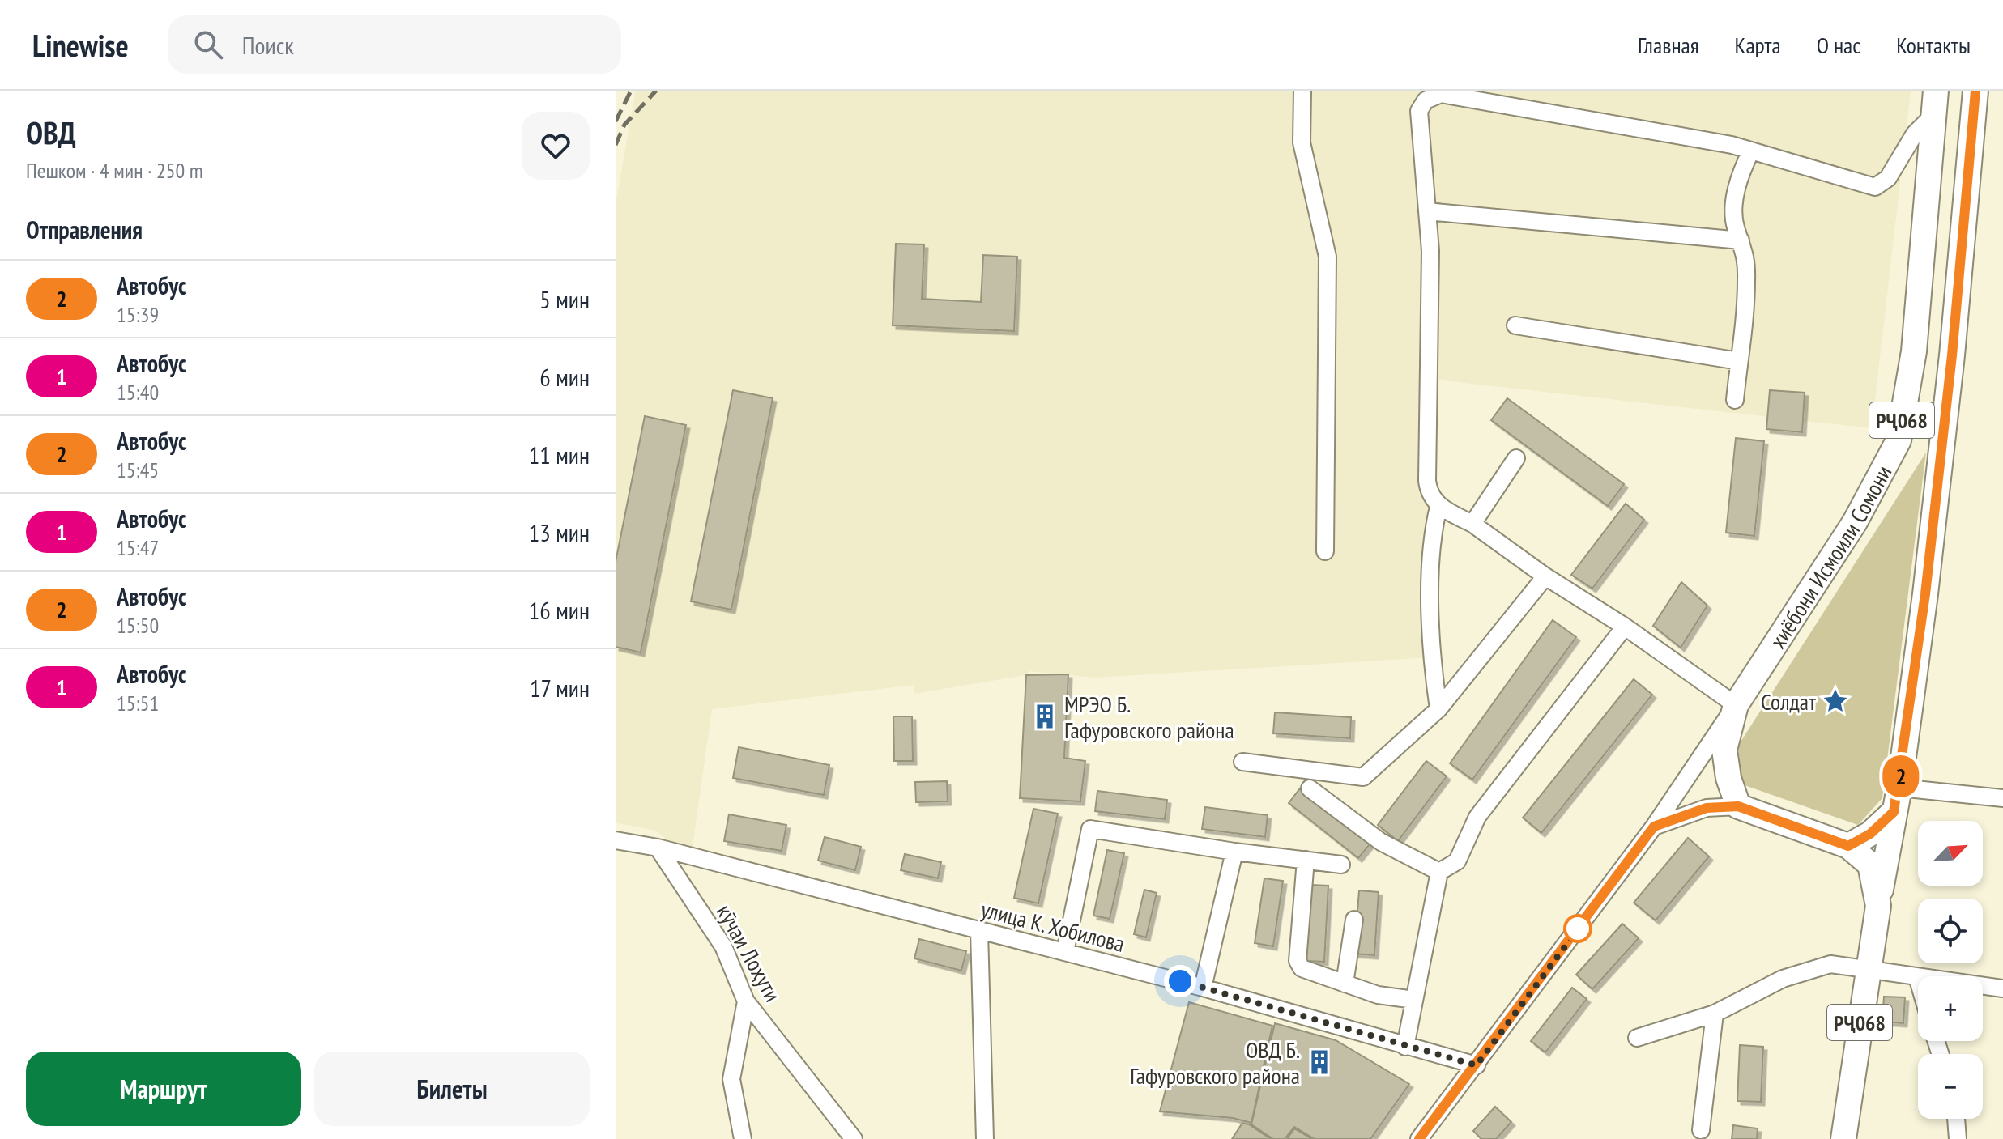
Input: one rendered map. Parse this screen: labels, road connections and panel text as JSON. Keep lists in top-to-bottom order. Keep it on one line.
{"streets":{"highway":["РҶ068","хиёбони Исмоили Сомони"],"street":["улица К. Хобилова","кӯчаи Лоҳути"]},"crossings":[["РҶ068","хиёбони Исмоили Сомони"],["улица К. Хобилова","кӯчаи Лоҳути"]],"places":{"place":["Солдат"],"building":["МРЭО Б. Гафуровского района","ОВД Б. Гафуровского района"]},"lines":["bus line 2"],"north":"top right","page":{"header":"Linewise","search":"Поиск","nav":["Главная","Карта","О нас","Контакты"],"heading":[["ОВД","Пешком · 4 мин · 250 m"],"Отправления"],"on_map":"2","list":[{"mark":"2","name":"Автобус","note":"15:39","value":"5 мин"},{"mark":"1","name":"Автобус","note":"15:40","value":"6 мин"},{"mark":"2","name":"Автобус","note":"15:45","value":"11 мин"},{"mark":"1","name":"Автобус","note":"15:47","value":"13 мин"},{"mark":"2","name":"Автобус","note":"15:50","value":"16 мин"},{"mark":"1","name":"Автобус","note":"15:51","value":"17 мин"}],"map_buttons":["+","−"],"buttons":["Маршрут","Билеты"]}}
